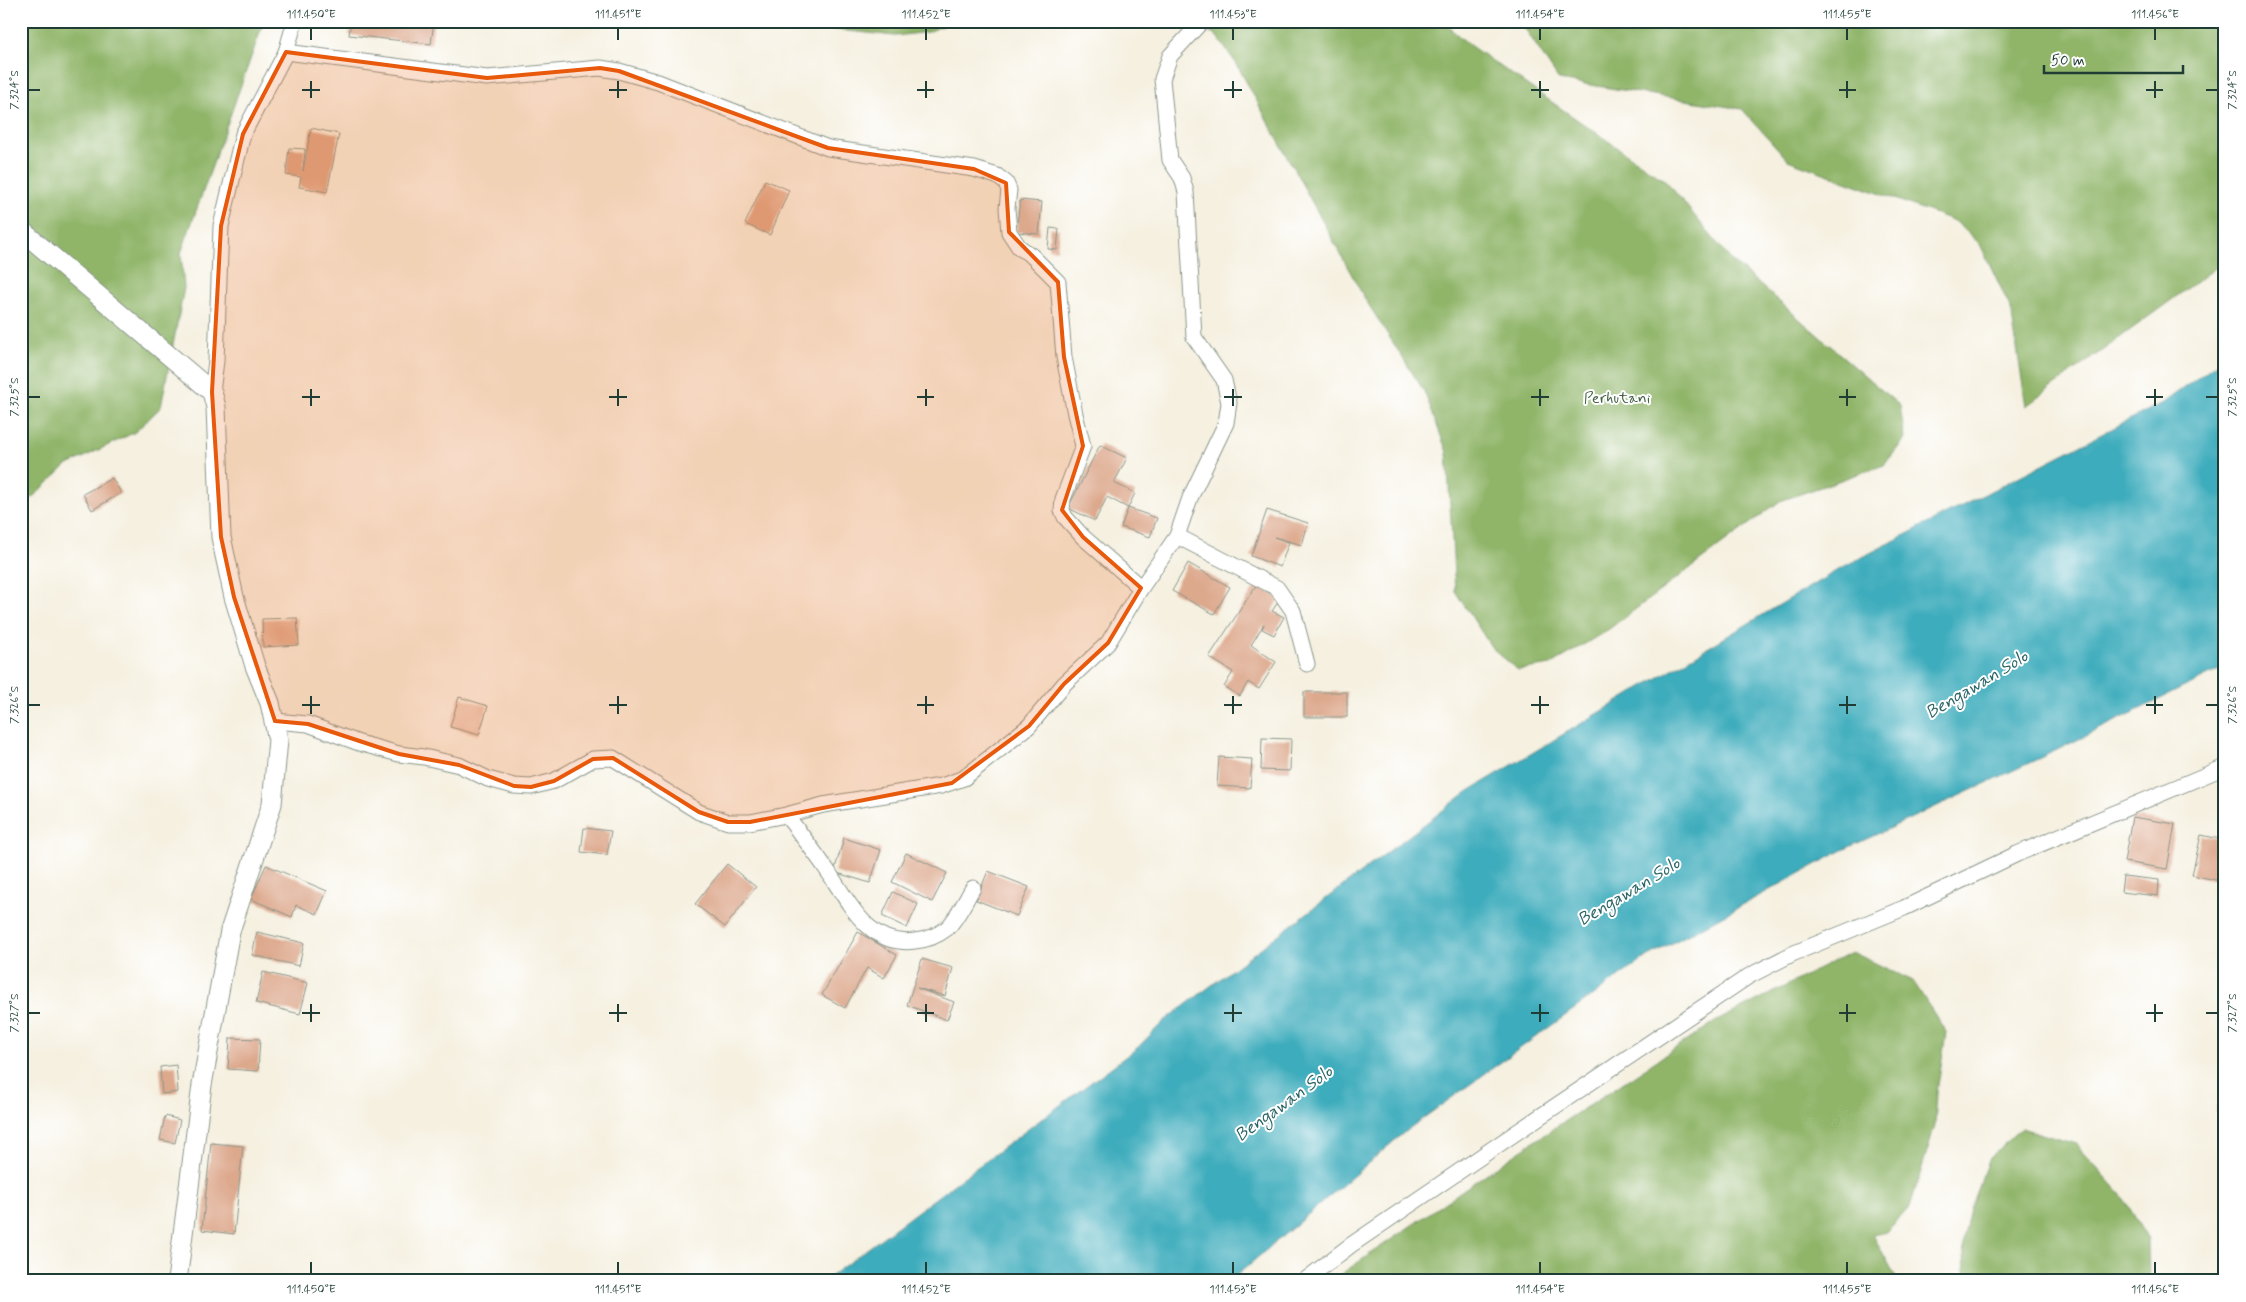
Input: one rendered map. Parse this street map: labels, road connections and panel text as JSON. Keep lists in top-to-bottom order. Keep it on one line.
{"water":["Bengawan Solo"],"parks":["Perhutani"],"scale_bar":"50 m","coordinates":["111.450°E","111.451°E","111.452°E","111.453°E","111.454°E","111.455°E","111.456°E","7.324°S","7.325°S","7.326°S","7.327°S"]}
